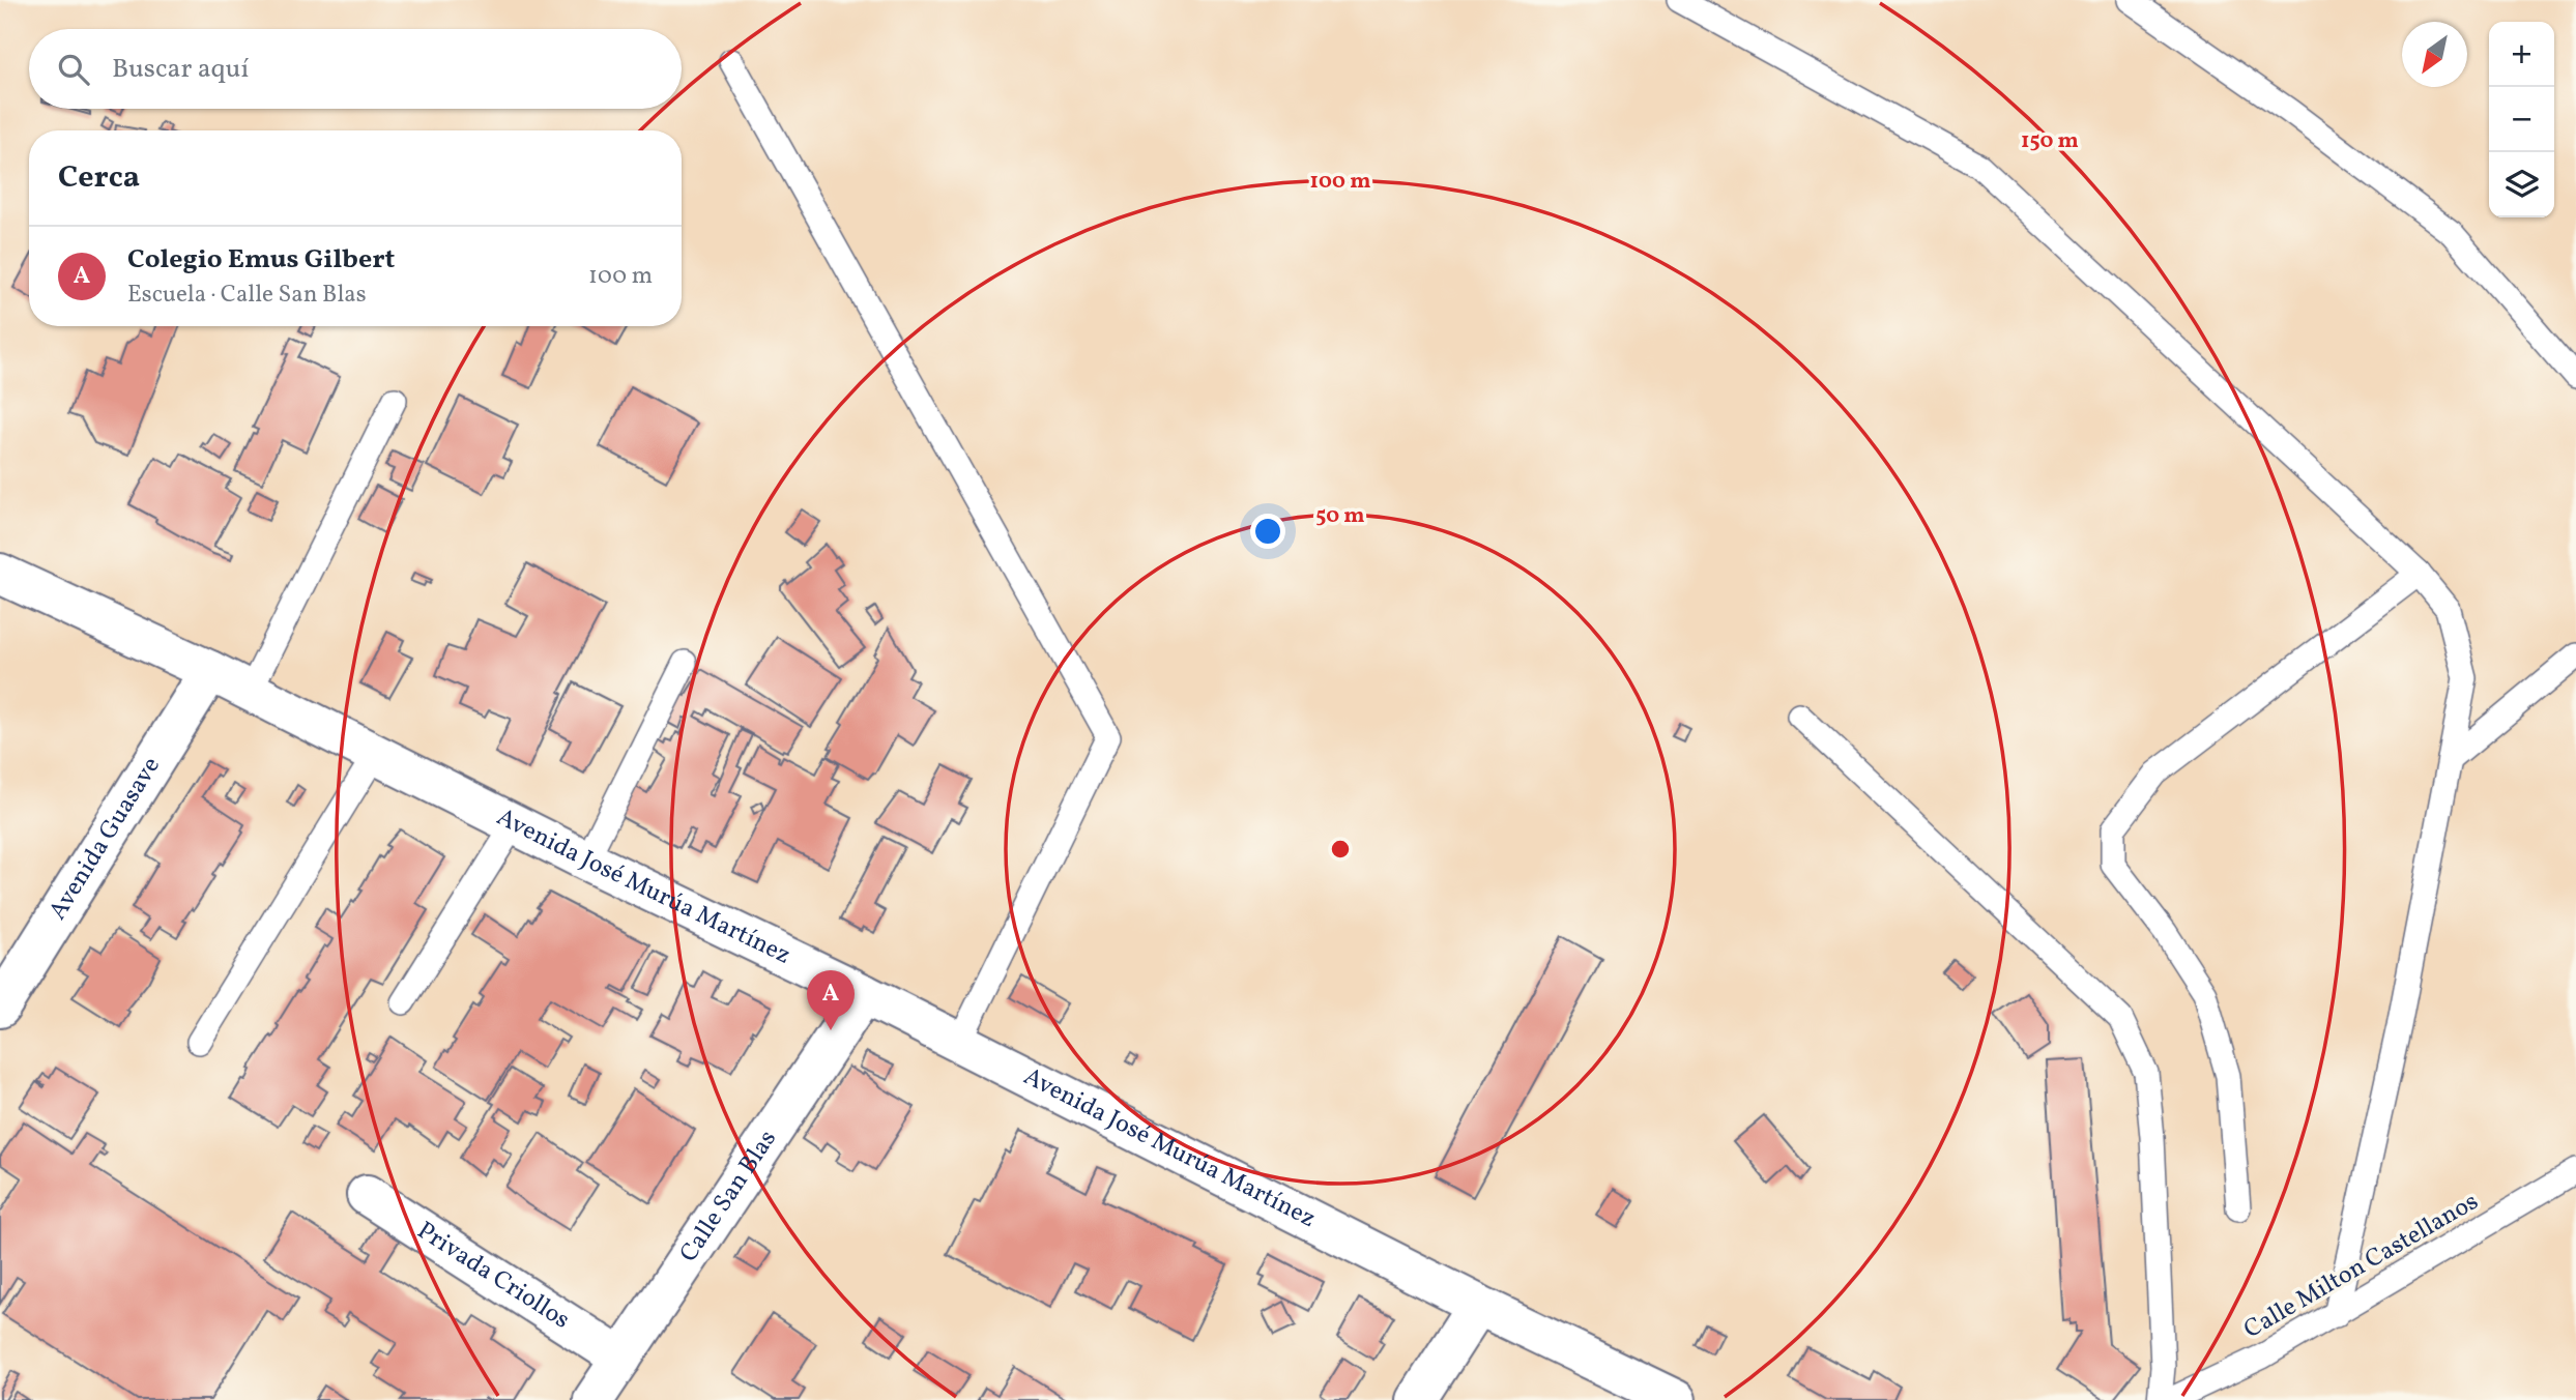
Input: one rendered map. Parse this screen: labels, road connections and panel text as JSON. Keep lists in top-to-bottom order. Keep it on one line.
{"streets":{"main road":["Avenida Guasave","Avenida José Murúa Martínez","Calle San Blas","Privada Criollos"],"lane":["Calle Milton Castellanos"]},"crossings":[["Avenida Guasave","Avenida José Murúa Martínez"],["Avenida José Murúa Martínez","Calle San Blas"],["Calle San Blas","Privada Criollos"]],"north":"bottom left","page":{"map_buttons":["+","−"],"search":"Buscar aquí","heading":"Cerca","list":[{"mark":"A","name":"Colegio Emus Gilbert","note":"Escuela · Calle San Blas","value":"100 m"}],"pins":"A"},"rings":["150 m","100 m","50 m"]}
